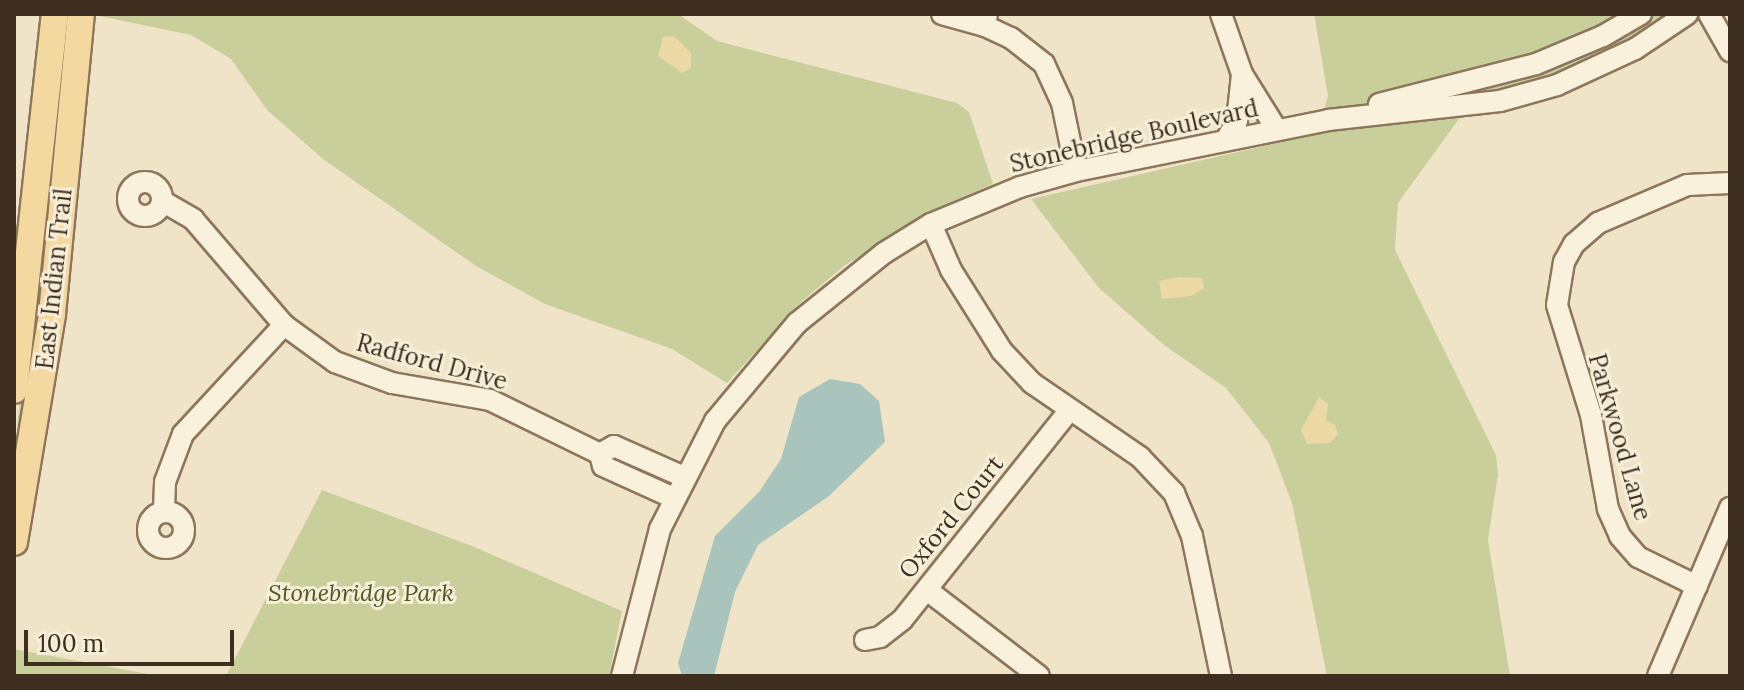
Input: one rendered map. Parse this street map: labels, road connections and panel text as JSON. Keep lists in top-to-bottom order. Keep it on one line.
{"streets":{"main road":["East Indian Trail"],"street":["Stonebridge Boulevard","Radford Drive","Parkwood Lane","Oxford Court"]},"crossings":[["Stonebridge Boulevard","Radford Drive"]],"parks":["Stonebridge Park"],"scale_bar":"100 m"}
